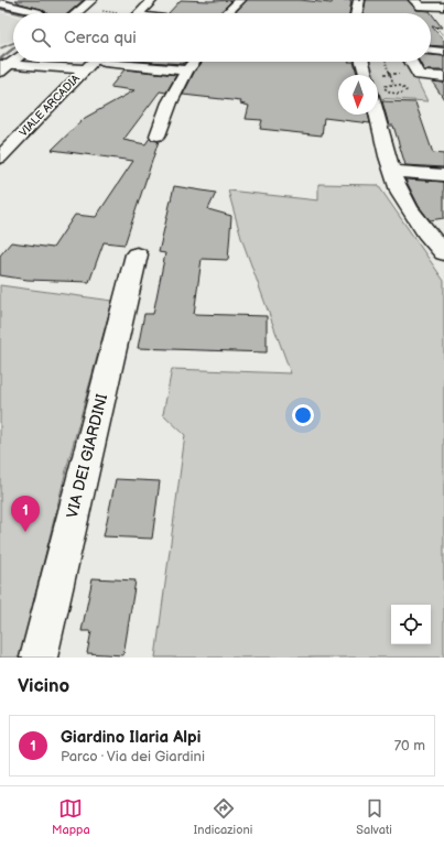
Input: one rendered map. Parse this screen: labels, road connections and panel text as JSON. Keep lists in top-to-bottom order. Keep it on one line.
{"streets":{"street":["VIALE ARCADIA","VIA DEI GIARDINI"]},"north":"bottom","page":{"search":"Cerca qui","pins":"1","heading":"Vicino","list":[{"mark":"1","name":"Giardino Ilaria Alpi","note":"Parco · Via dei Giardini","value":"70 m"}],"nav":["Mappa","Indicazioni","Salvati"]}}
